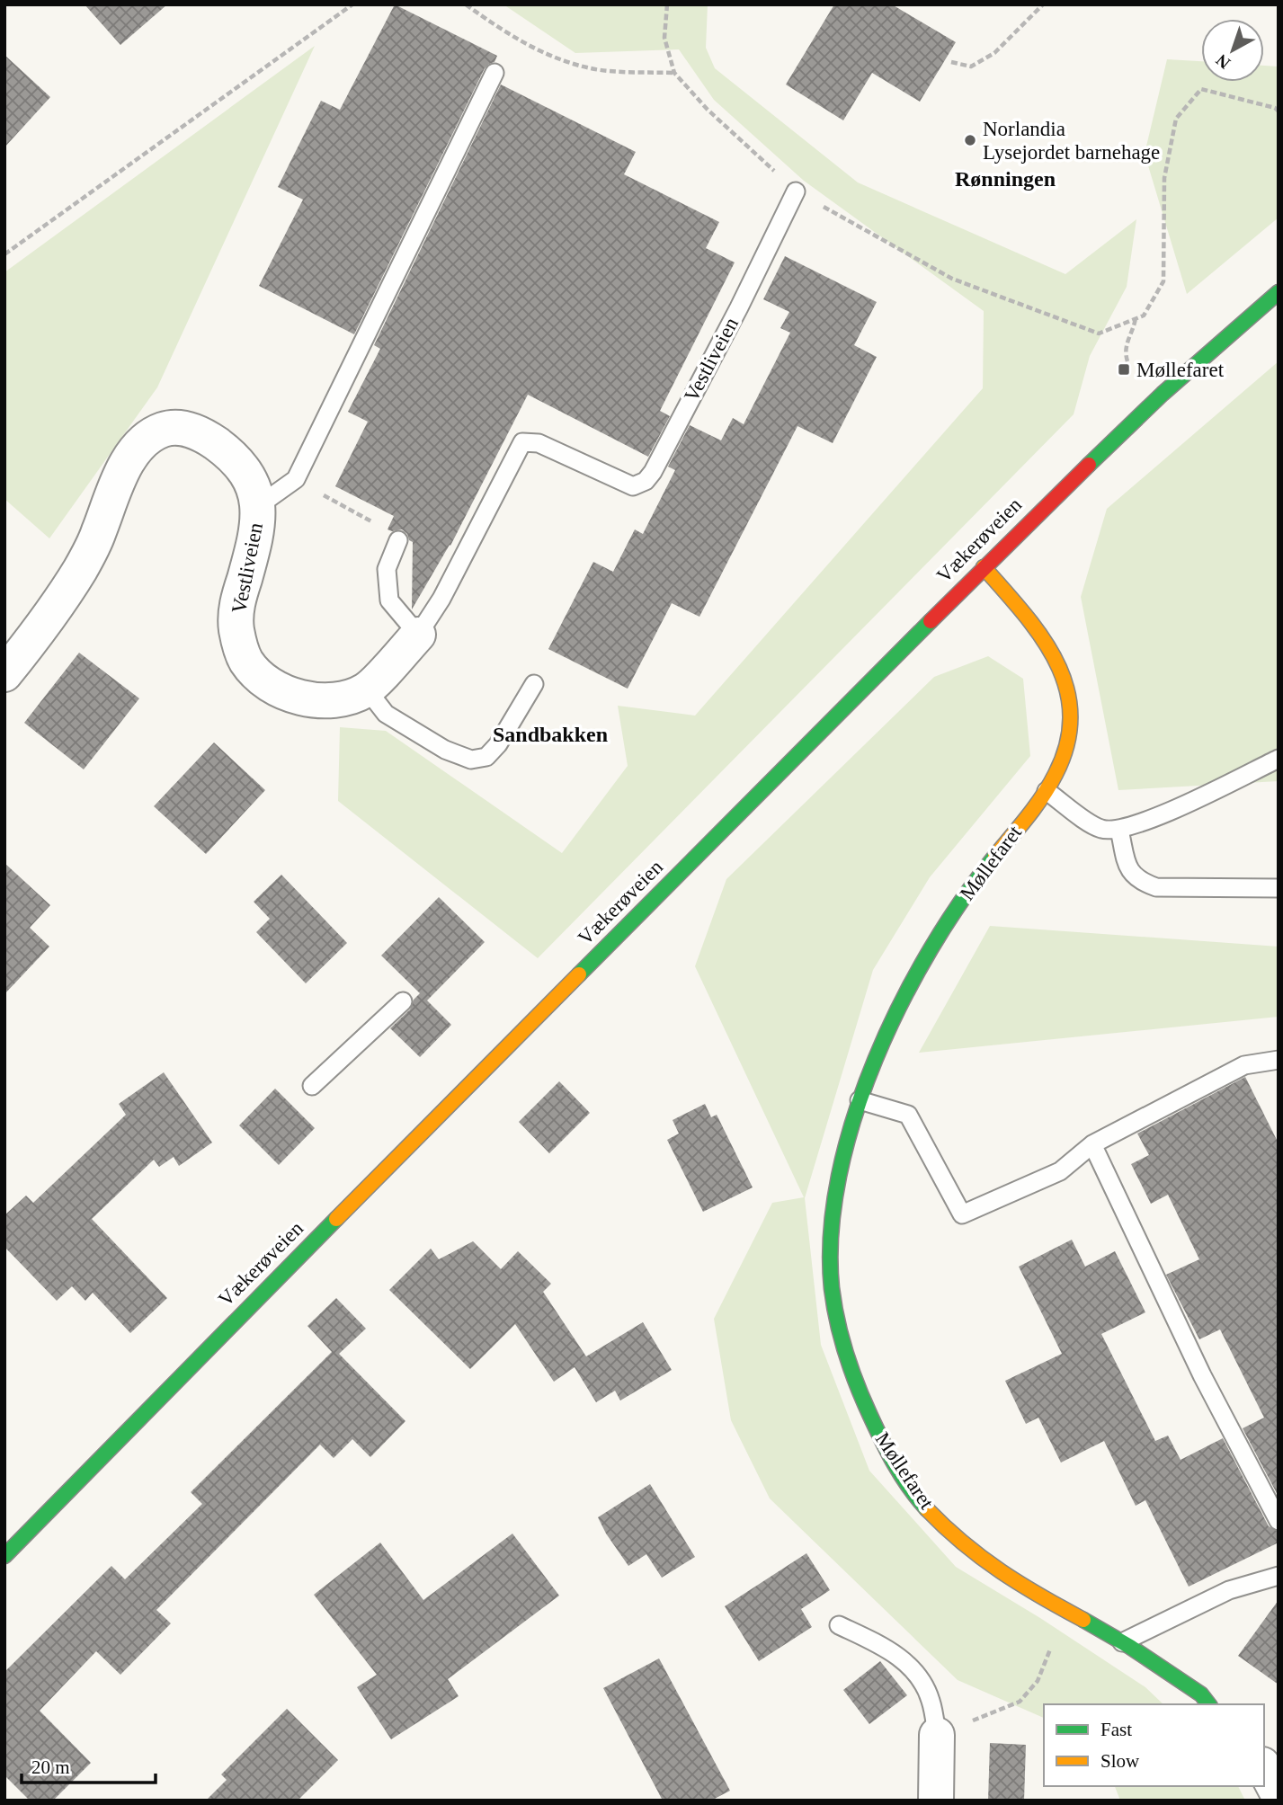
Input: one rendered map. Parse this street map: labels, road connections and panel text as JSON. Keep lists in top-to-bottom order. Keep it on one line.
{"streets":{"main road":["Vækerøveien","Møllefaret"],"street":["Vestliveien"]},"crossings":[["Vækerøveien","Møllefaret"]],"districts":["Rønningen","Sandbakken"],"places":{"other":["Norlandia Lysejordet barnehage"],"transit":["Møllefaret"]},"legend":["Fast","Slow"],"scale_bar":"20 m","north":"bottom left"}
